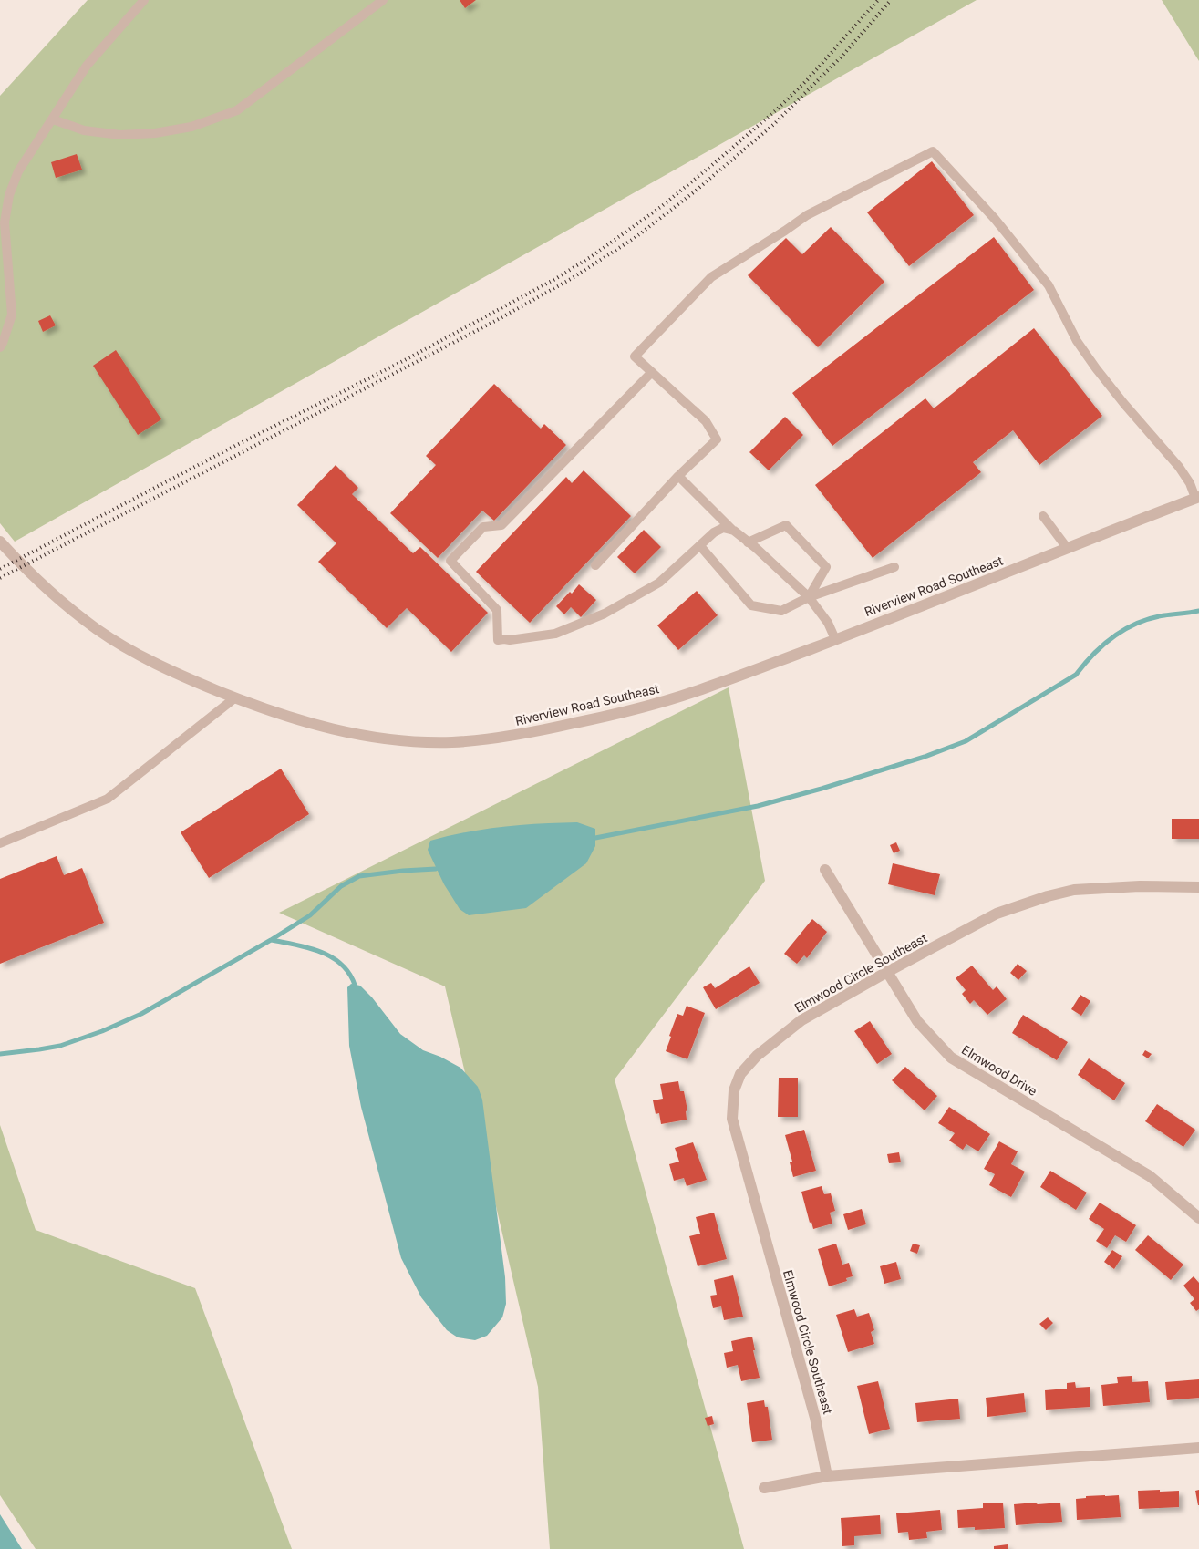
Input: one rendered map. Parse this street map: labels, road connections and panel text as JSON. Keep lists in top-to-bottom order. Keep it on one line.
{"streets":{"street":["Riverview Road Southeast","Elmwood Circle Southeast","Elmwood Drive"]},"crossings":[["Elmwood Circle Southeast","Elmwood Drive"]]}
